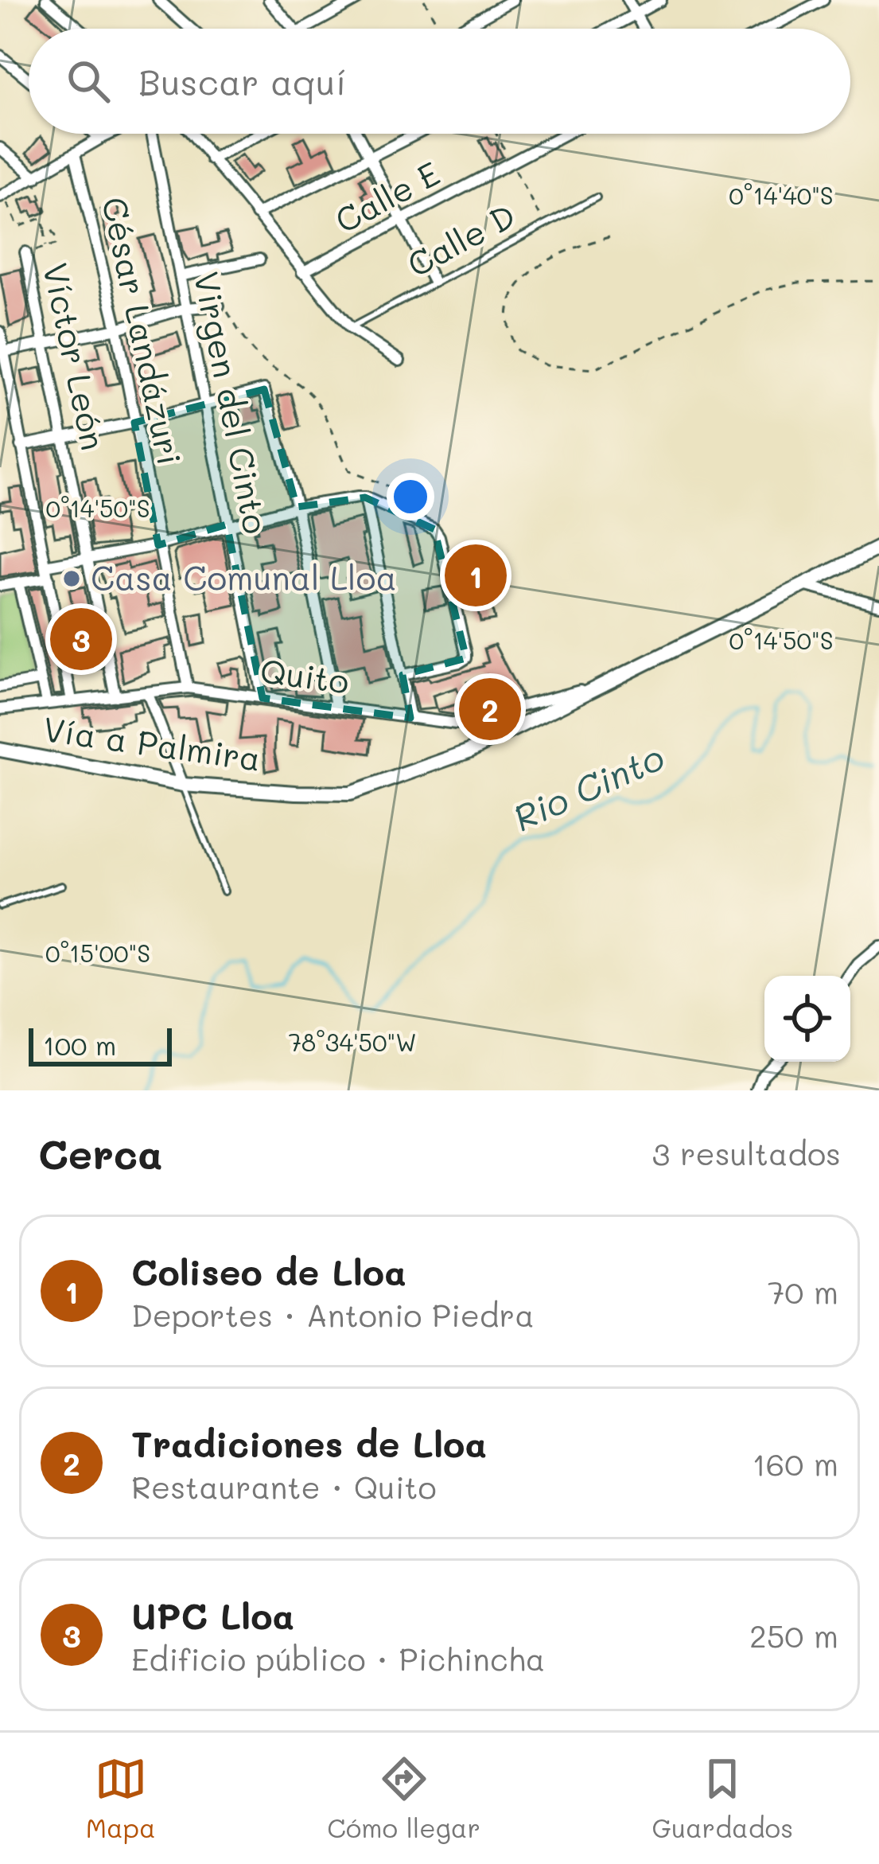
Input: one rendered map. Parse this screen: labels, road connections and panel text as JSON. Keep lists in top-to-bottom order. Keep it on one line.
{"streets":{"street":["Calle E","César Landázuri","Víctor León","Virgen del Cinto","Quito","Vía a Palmira"],"lane":["Calle D"]},"crossings":[["César Landázuri","Quito"],["Víctor León","Quito"],["Virgen del Cinto","Quito"],["Quito","Vía a Palmira"]],"water":["Rio Cinto"],"places":["Casa Comunal Lloa"],"scale_bar":"100 m","page":{"search":"Buscar aquí","pins":["1","3","2"],"scale":"100 m","heading":["Cerca","3 resultados"],"list":[{"mark":"1","name":"Coliseo de Lloa","note":"Deportes · Antonio Piedra","value":"70 m"},{"mark":"2","name":"Tradiciones de Lloa","note":"Restaurante · Quito","value":"160 m"},{"mark":"3","name":"UPC Lloa","note":"Edificio público · Pichincha","value":"250 m"}],"nav":["Mapa","Cómo llegar","Guardados"]},"coordinates":["0°14'40\"S","0°14'50\"S","0°15'00\"S","78°34'50\"W"]}
